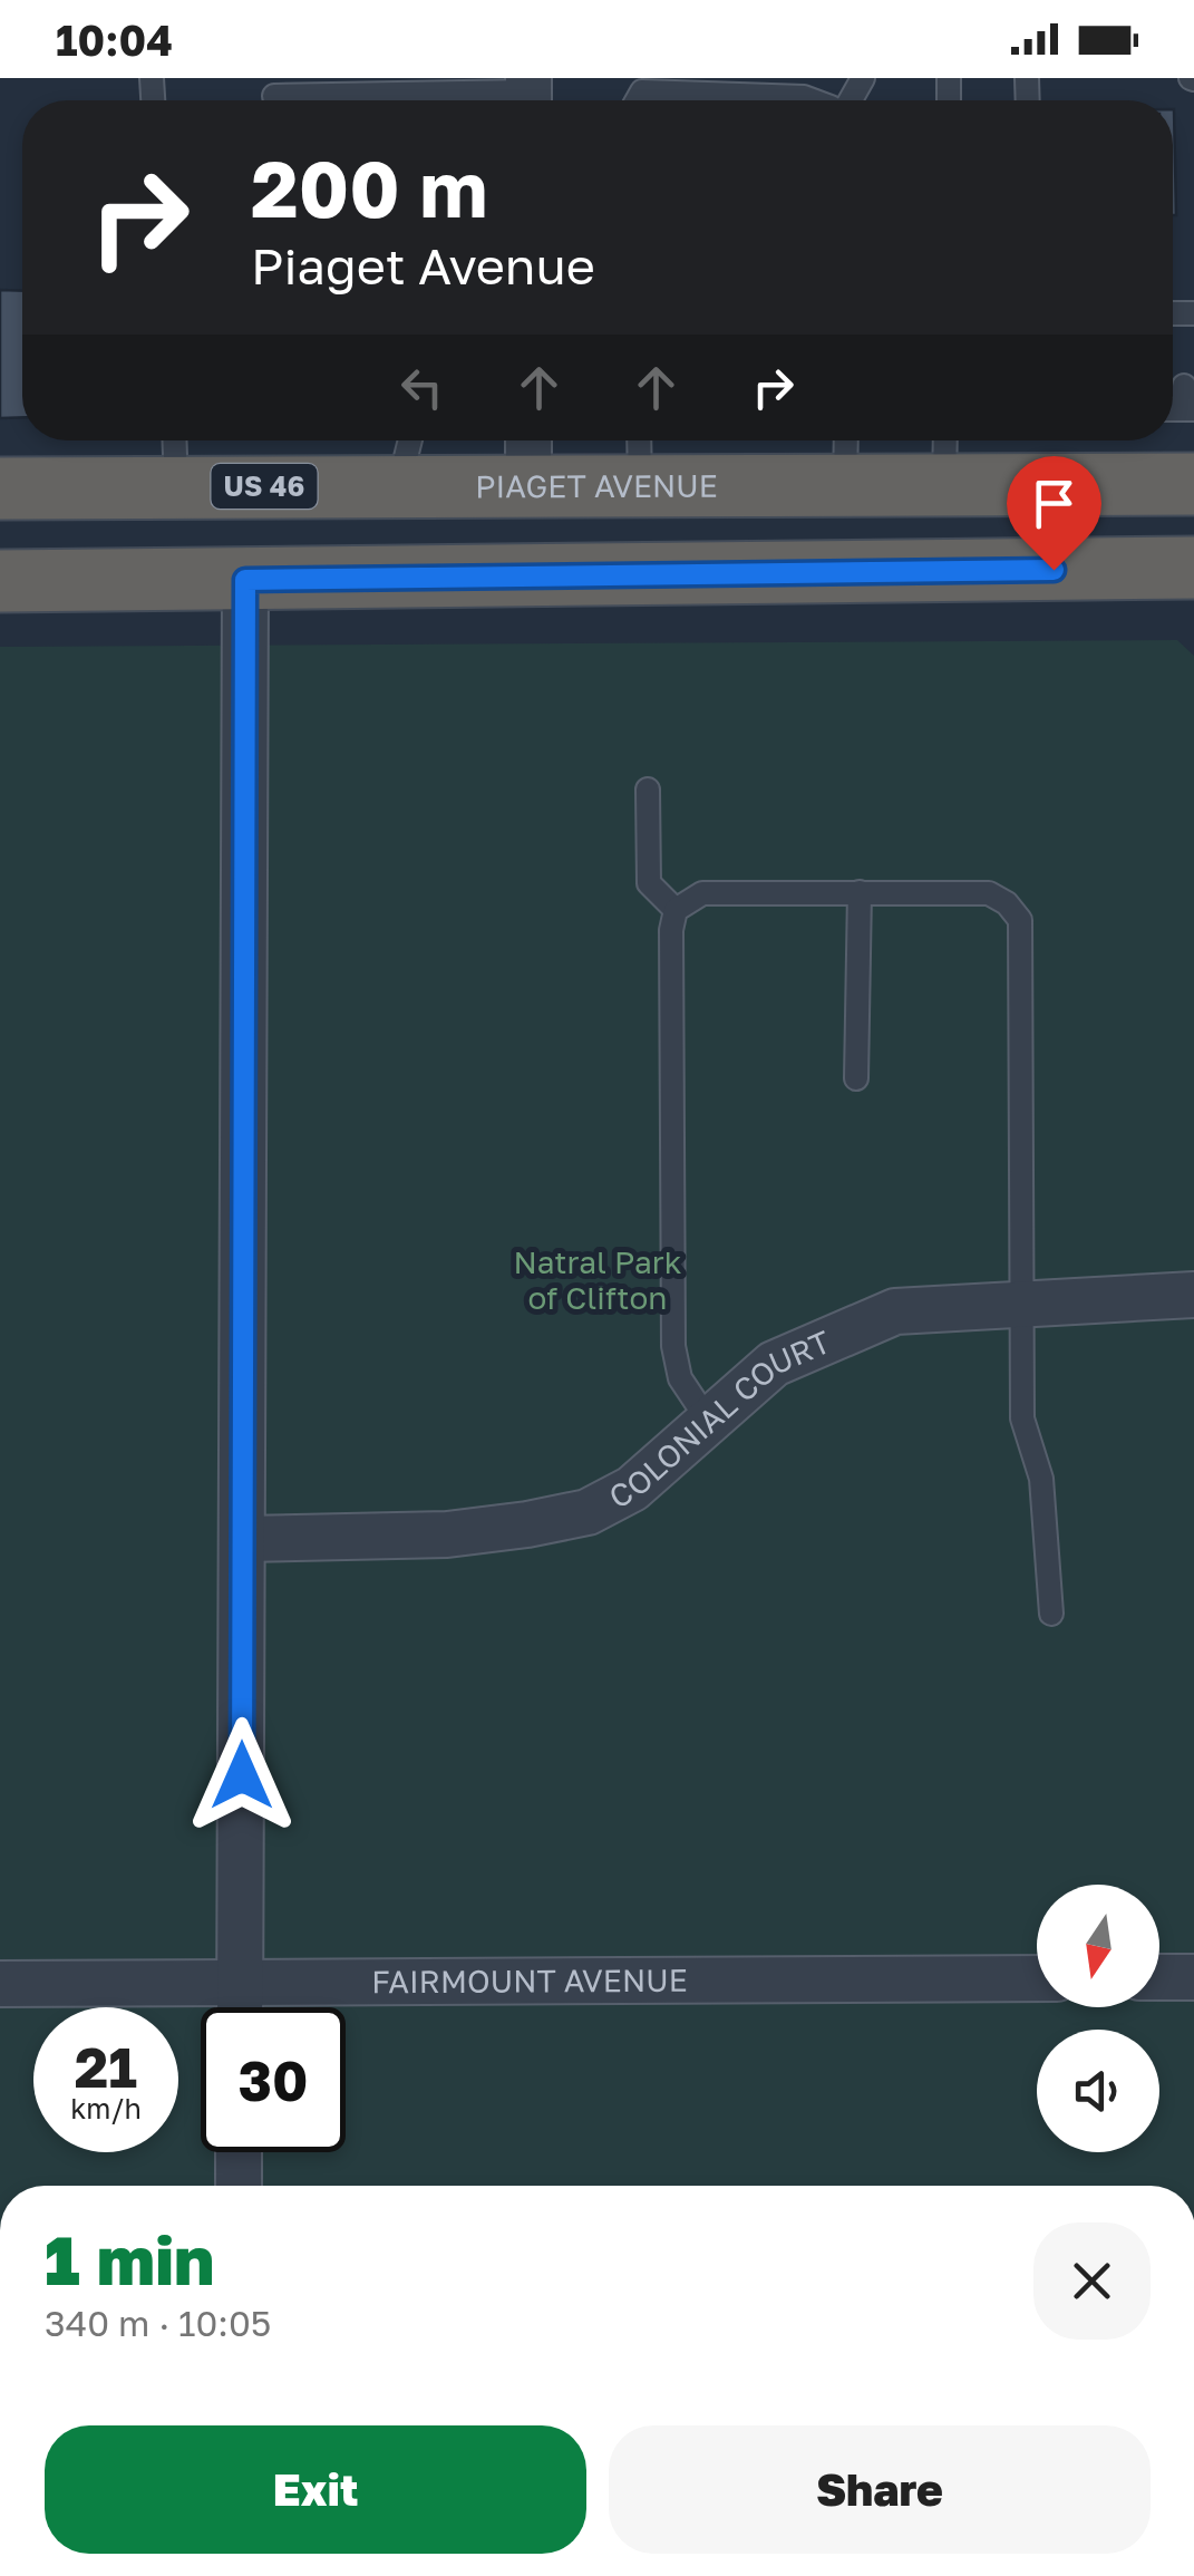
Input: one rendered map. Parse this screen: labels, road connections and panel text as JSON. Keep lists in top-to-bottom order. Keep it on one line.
{"streets":{"highway":["US 46","PIAGET AVENUE"],"street":["COLONIAL COURT","FAIRMOUNT AVENUE"]},"parks":["Natral Park of Clifton"],"north":"bottom","page":{"status":"10:04","turn":["200 m","Piaget Avenue"],"speed":"21 km/h","limit":"30","heading":["1 min","340 m · 10:05"],"buttons":["Exit","Share"]}}
